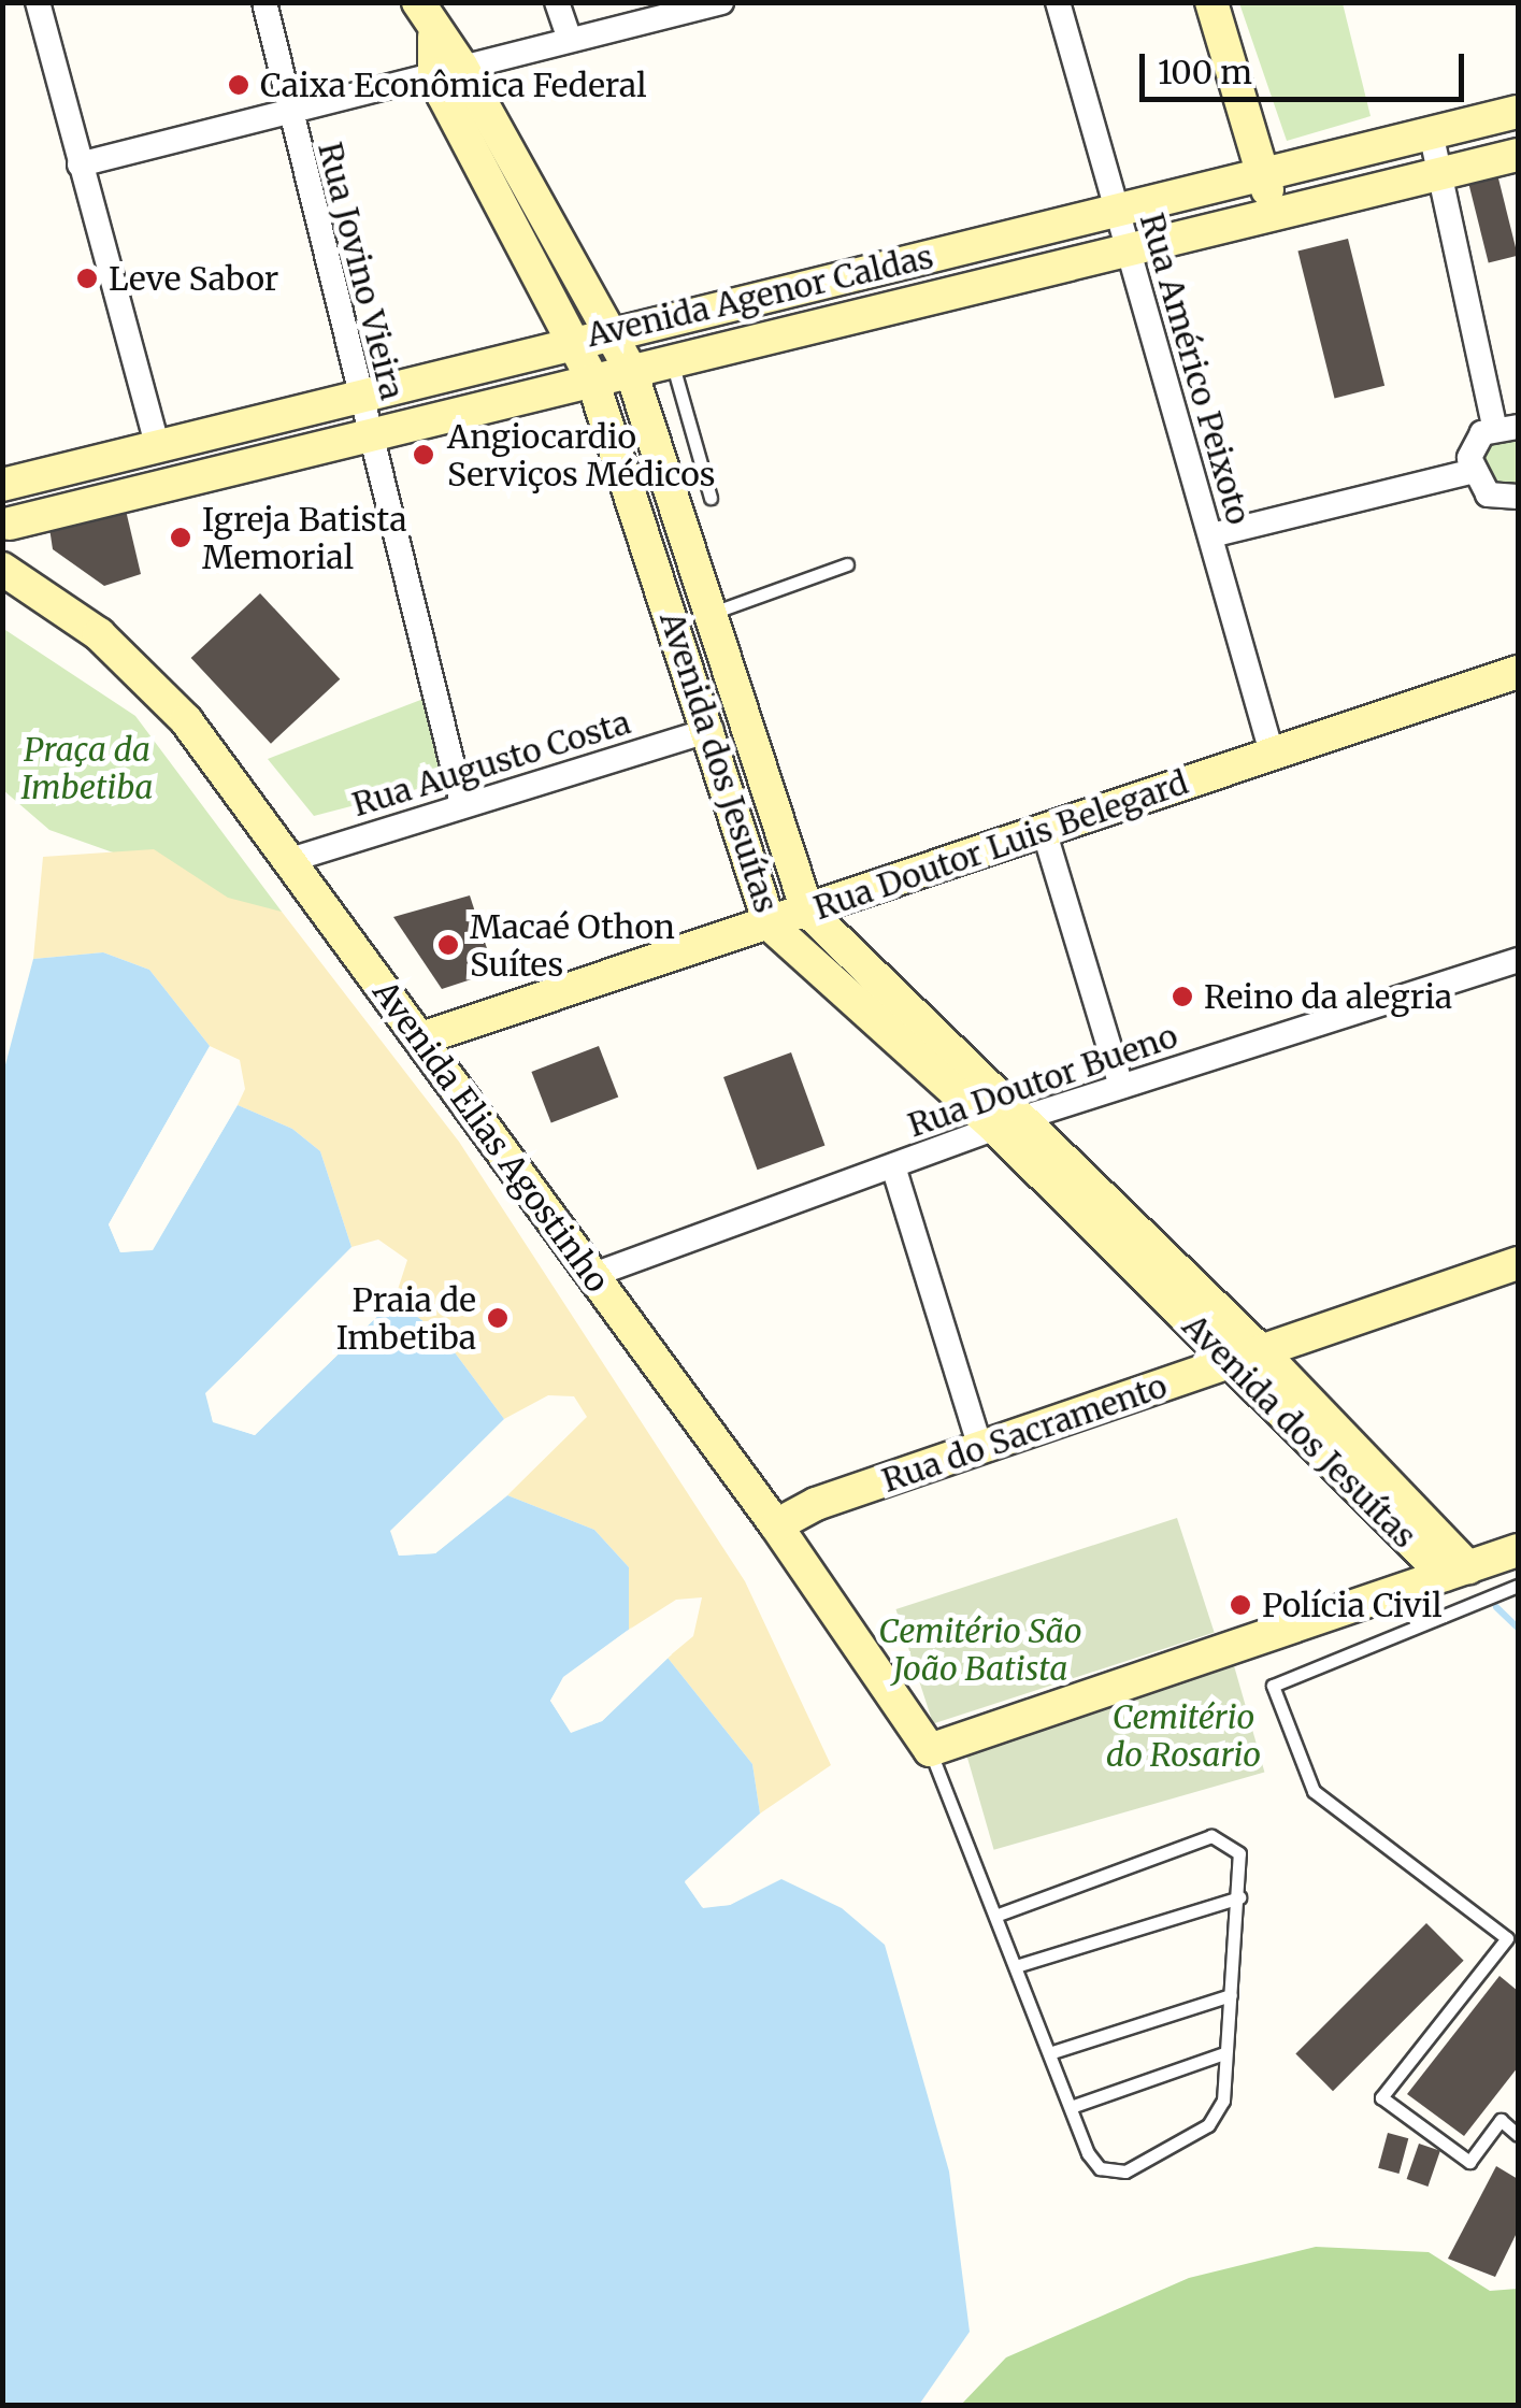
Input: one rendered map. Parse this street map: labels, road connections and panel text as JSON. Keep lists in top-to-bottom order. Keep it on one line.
{"streets":{"street":["Rua Jovino Vieira","Avenida Agenor Caldas","Rua Américo Peixoto","Avenida dos Jesuítas","Rua Augusto Costa","Rua Doutor Luis Belegard","Rua Doutor Bueno","Avenida Elias Agostinho","Rua do Sacramento"]},"crossings":[["Rua Jovino Vieira","Avenida Agenor Caldas"],["Rua Jovino Vieira","Rua Augusto Costa"],["Avenida Agenor Caldas","Rua Américo Peixoto"],["Avenida Agenor Caldas","Avenida dos Jesuítas"],["Rua Américo Peixoto","Rua Doutor Luis Belegard"],["Avenida dos Jesuítas","Rua Augusto Costa"],["Avenida dos Jesuítas","Rua Doutor Luis Belegard"],["Avenida dos Jesuítas","Rua Doutor Bueno"],["Avenida dos Jesuítas","Rua do Sacramento"],["Rua Augusto Costa","Avenida Elias Agostinho"],["Rua Doutor Luis Belegard","Avenida Elias Agostinho"],["Rua Doutor Bueno","Avenida Elias Agostinho"],["Avenida Elias Agostinho","Rua do Sacramento"]],"parks":["Praça da Imbetiba","Cemitério São João Batista","Cemitério do Rosario"],"places":["Caixa Econômica Federal","Leve Sabor","Angiocardio Serviços Médicos","Igreja Batista Memorial","Macaé Othon Suítes","Reino da alegria","Praia de Imbetiba","Polícia Civil"],"scale_bar":"100 m"}
